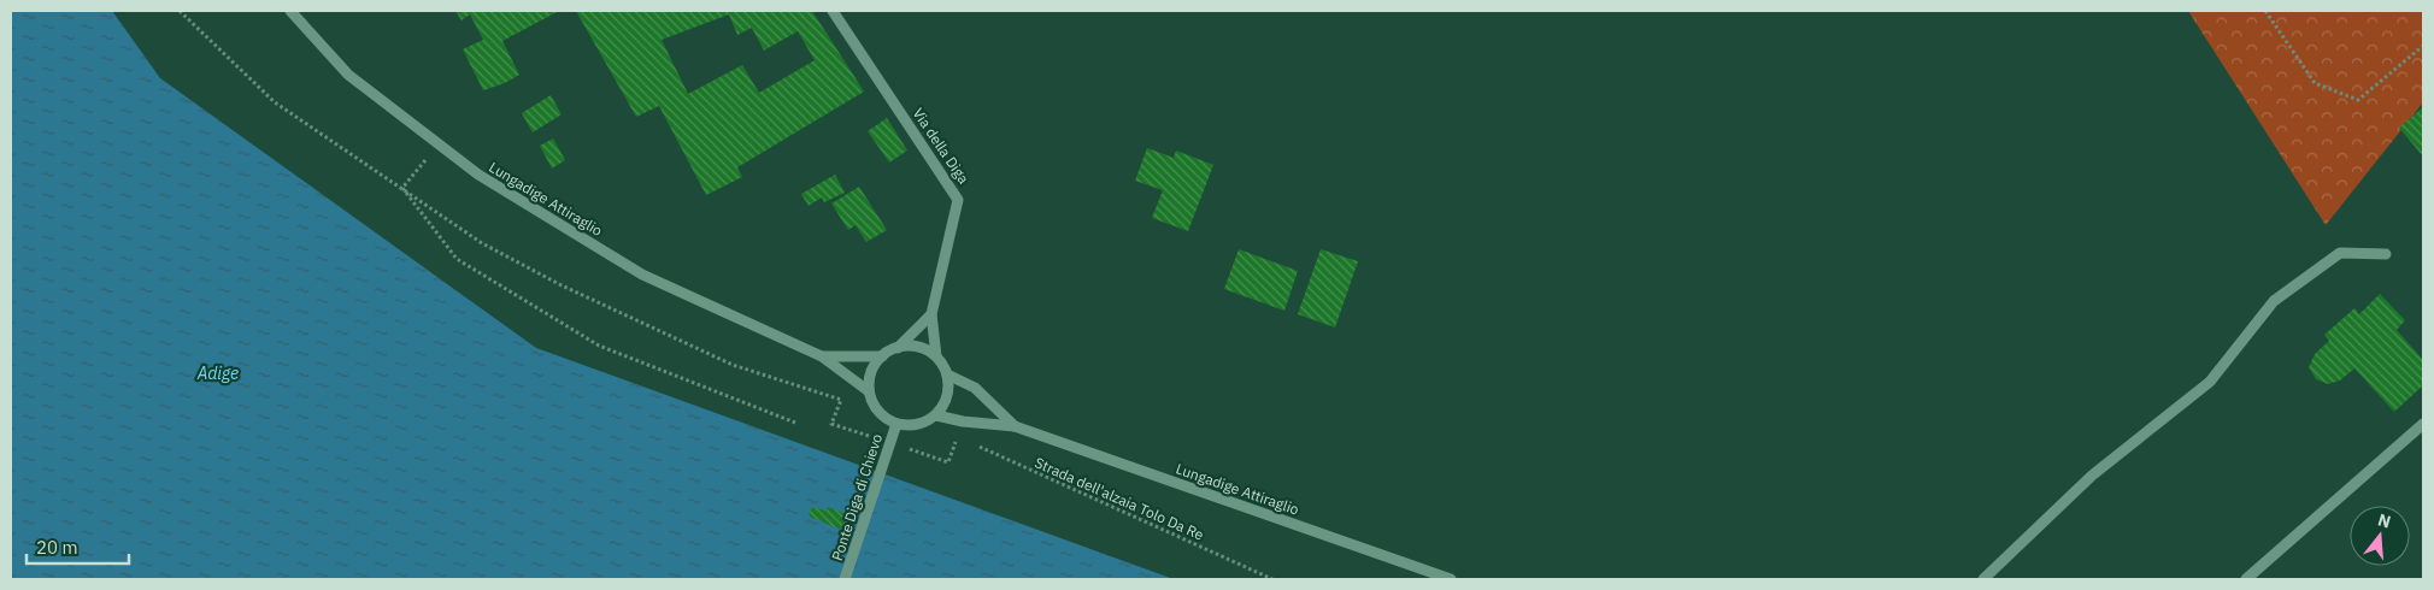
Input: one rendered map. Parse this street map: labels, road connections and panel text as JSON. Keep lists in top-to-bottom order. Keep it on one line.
{"streets":{"street":["Via della Diga","Lungadige Attiraglio","Ponte Diga di Chievo"],"path":["Strada dell'alzaia Tolo Da Re"]},"crossings":[["Via della Diga","Lungadige Attiraglio"],["Via della Diga","Ponte Diga di Chievo"],["Lungadige Attiraglio","Ponte Diga di Chievo"]],"water":["Adige"],"scale_bar":"20 m","north":"top"}
